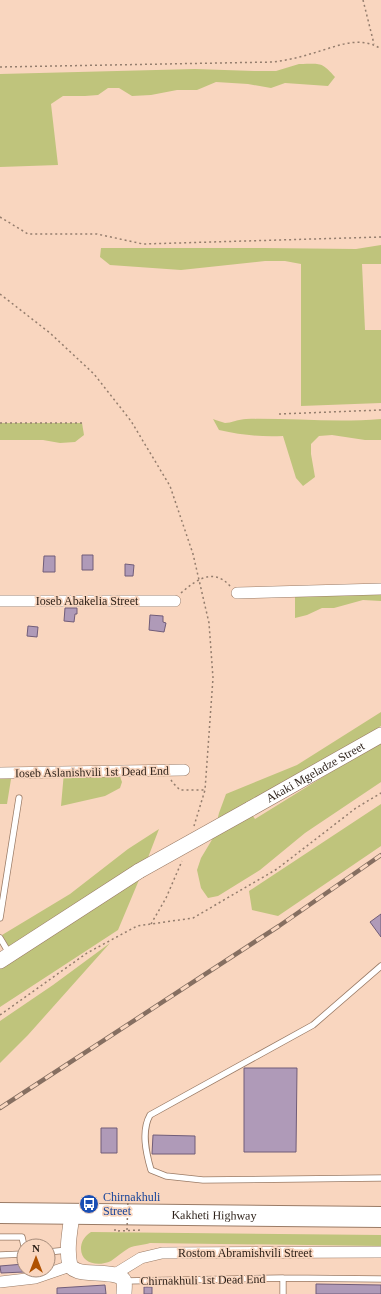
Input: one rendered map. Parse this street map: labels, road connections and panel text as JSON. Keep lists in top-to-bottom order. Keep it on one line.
{"streets":{"highway":["Kakheti Highway"],"street":["Ioseb Abakelia Street","Ioseb Aslanishvili 1st Dead End","Akaki Mgeladze Street","Rostom Abramishvili Street"],"lane":["Chirnakhuli 1st Dead End"]},"crossings":[["Rostom Abramishvili Street","Chirnakhuli 1st Dead End"]],"places":{"bus stop":["Chirnakhuli Street"]},"north":"top"}
